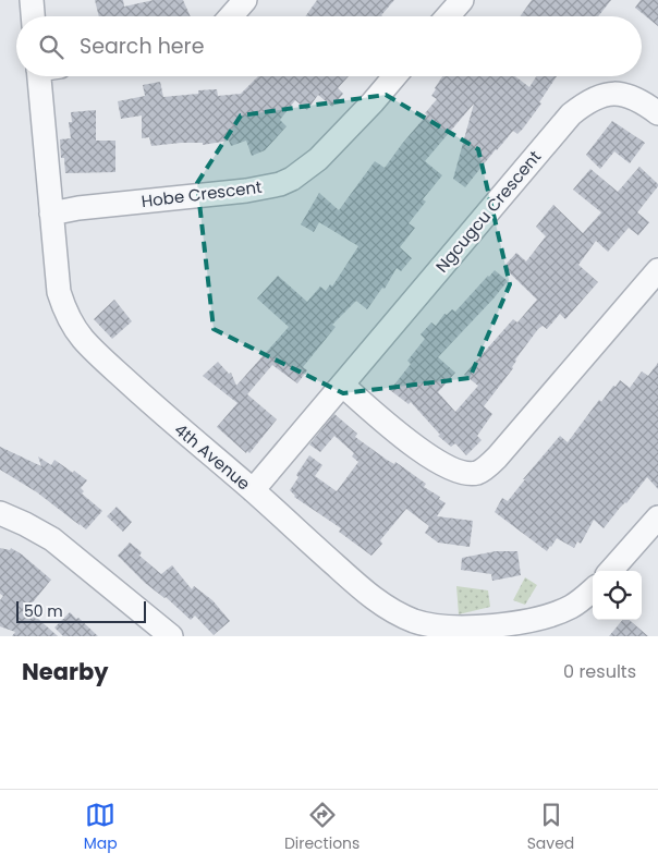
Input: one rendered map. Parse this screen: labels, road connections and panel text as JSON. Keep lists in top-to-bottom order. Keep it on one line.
{"streets":{"street":["Hobe Crescent","Ngcugcu Crescent","4th Avenue"]},"crossings":[["Hobe Crescent","4th Avenue"],["Ngcugcu Crescent","4th Avenue"]],"scale_bar":"50 m","page":{"search":"Search here","scale":"50 m","heading":["Nearby","0 results"],"nav":["Map","Directions","Saved"]}}
